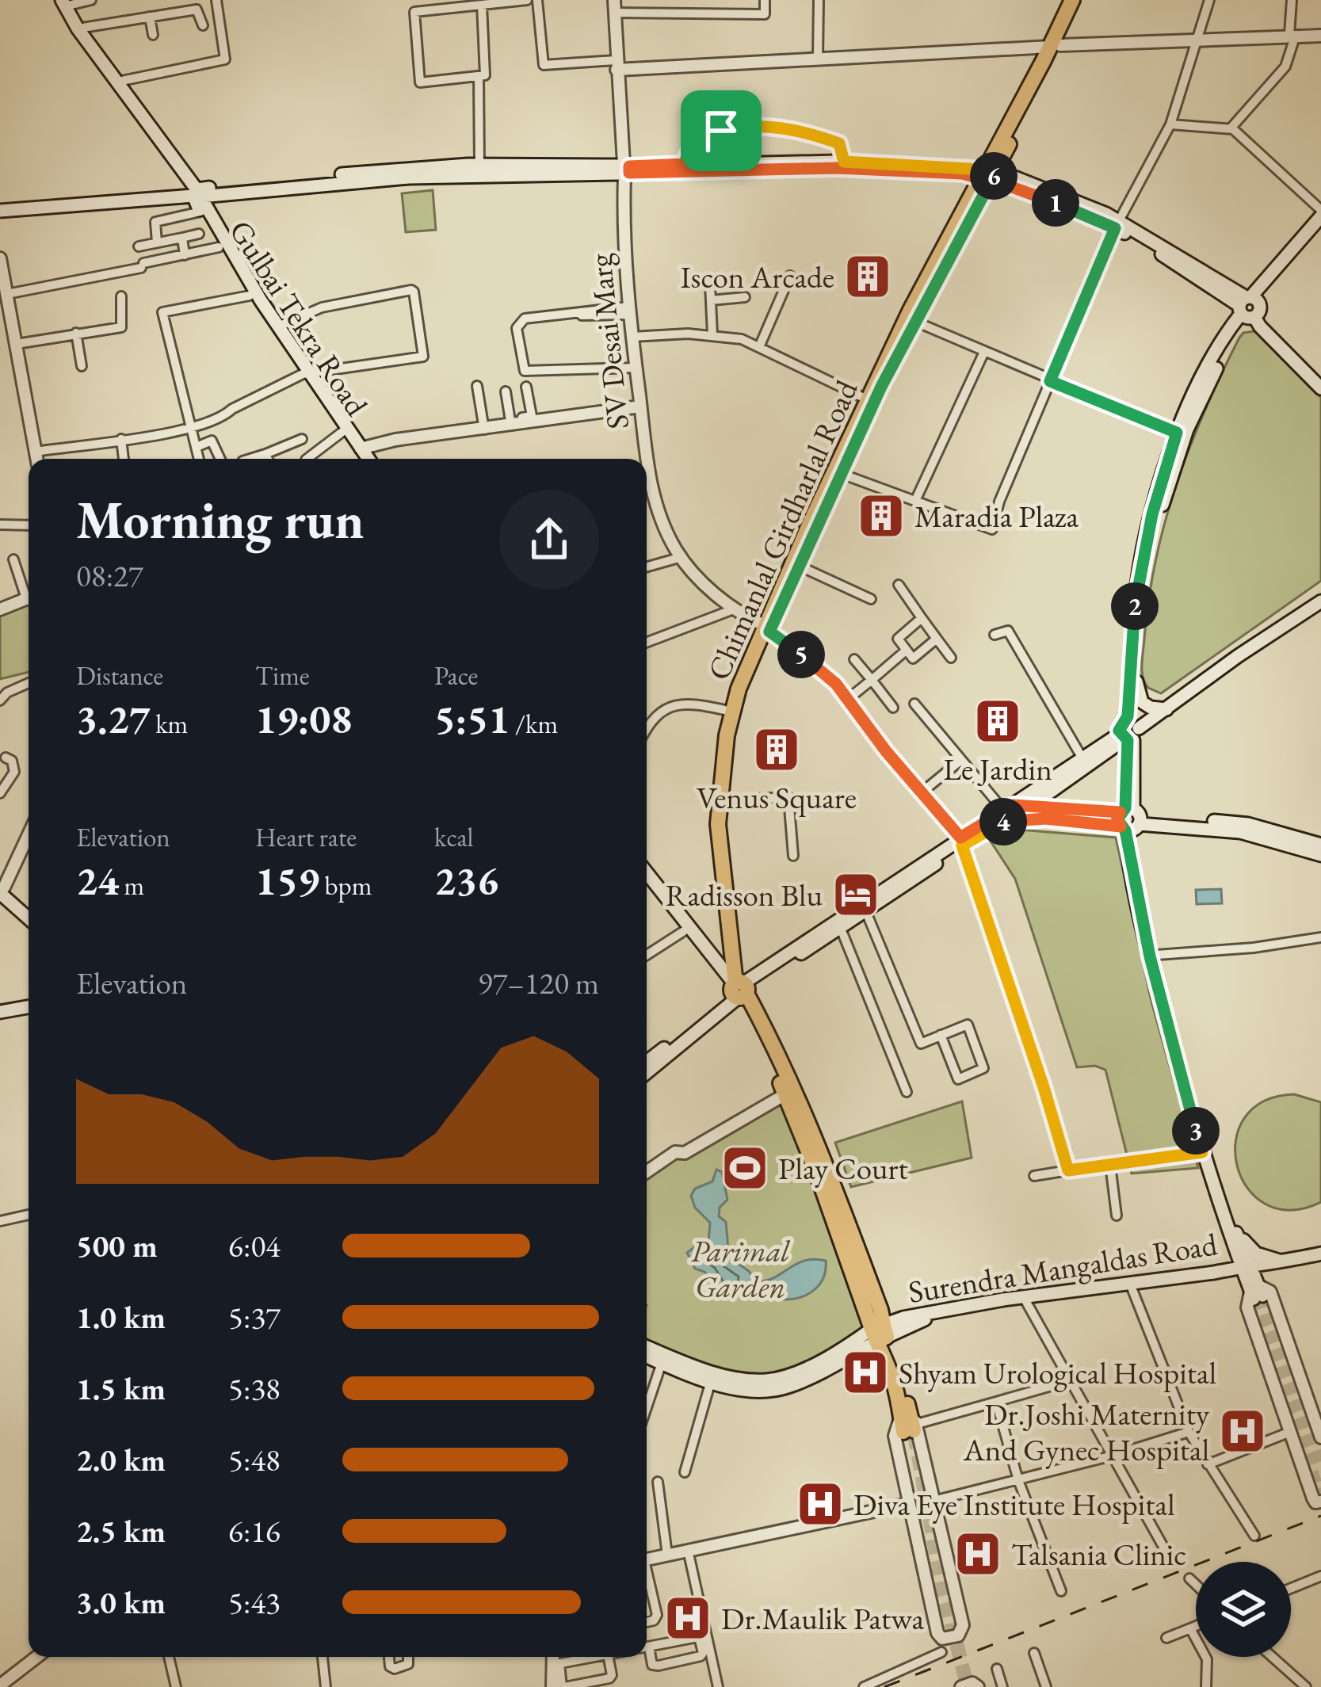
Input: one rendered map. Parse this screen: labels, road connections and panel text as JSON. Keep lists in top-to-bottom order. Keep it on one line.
{"streets":{"main road":["Gulbai Tekra Road","Chimanlal Girdharlal Road","Surendra Mangaldas Road"],"street":["SV Desai Marg"]},"crossings":[["SV Desai Marg","Chimanlal Girdharlal Road"],["Chimanlal Girdharlal Road","Surendra Mangaldas Road"]],"parks":["Parimal Garden"],"places":{"building":["Iscon Arcade","Maradia Plaza","Le Jardin","Venus Square"],"hotel":["Radisson Blu"],"sports":["Play Court"],"hospital":["Shyam Urological Hospital","Dr.Joshi Maternity And Gynec Hospital","Diva Eye Institute Hospital","Talsania Clinic","Dr.Maulik Patwa"]},"page":{"pins":["6","1","2","5","4","3"],"heading":["Morning run","08:27"],"stats":[["Distance","3.27 km"],["Time","19:08"],["Pace","5:51 /km"],["Elevation","24 m"],["Heart rate","159 bpm"],["kcal","236"]],"chart":["Elevation","97–120 m"],"list":[{"name":"500 m","note":"6:04"},{"name":"1.0 km","note":"5:37"},{"name":"1.5 km","note":"5:38"},{"name":"2.0 km","note":"5:48"},{"name":"2.5 km","note":"6:16"},{"name":"3.0 km","note":"5:43"}]}}
